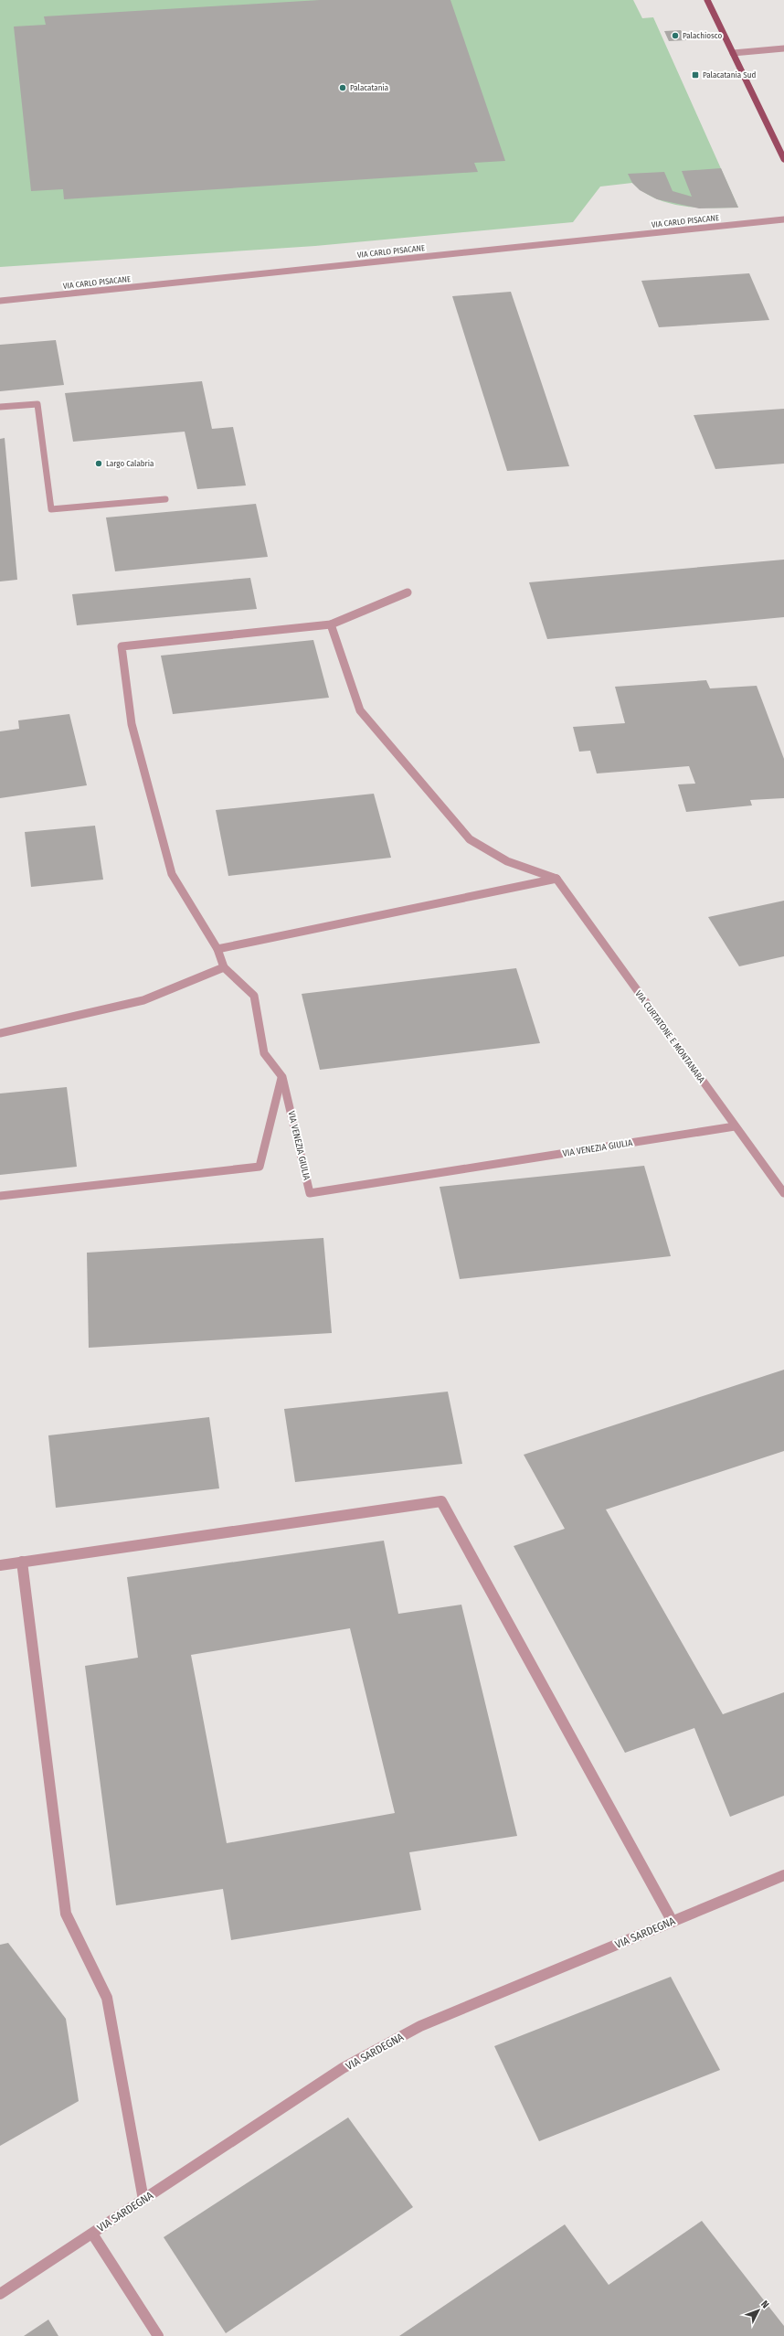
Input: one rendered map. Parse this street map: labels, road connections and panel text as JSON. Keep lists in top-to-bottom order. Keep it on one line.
{"streets":{"street":["VIA CARLO PISACANE","VIA CURTATONE E MONTANARA","VIA VENEZIA GIULIA","VIA SARDEGNA"]},"crossings":[["VIA CURTATONE E MONTANARA","VIA VENEZIA GIULIA"]],"places":{"other":["Palachiosco","Palacatania","Largo Calabria"],"transit":["Palacatania Sud"]},"north":"top right"}
